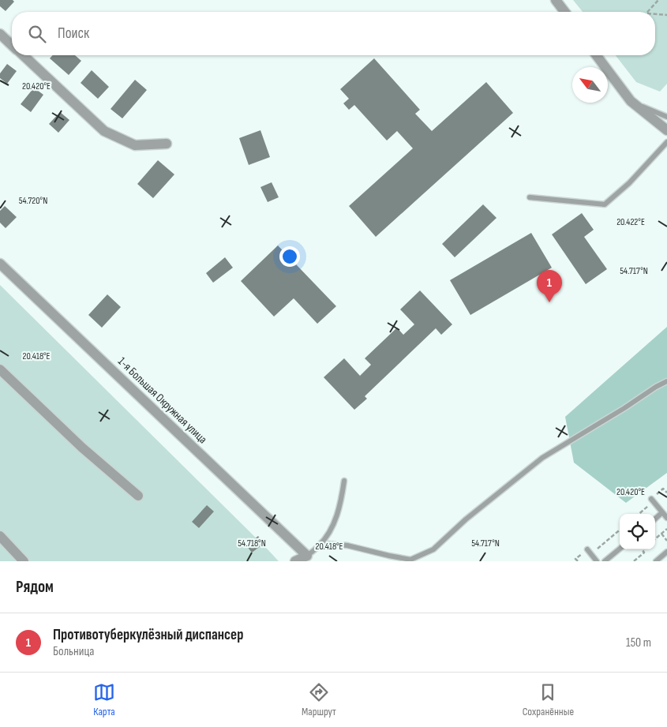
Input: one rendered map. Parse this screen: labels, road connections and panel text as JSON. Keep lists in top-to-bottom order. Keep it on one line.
{"streets":{"street":["1-я Большая Окружная улица"]},"north":"top left","page":{"search":"Поиск","pins":"1","heading":"Рядом","list":[{"mark":"1","name":"Противотуберкулёзный диспансер","note":"Больница","value":"150 m"}],"nav":["Карта","Маршрут","Сохранённые"]},"coordinates":["20.420°E","54.720°N","20.422°E","54.717°N","20.418°E","54.718°N"]}
